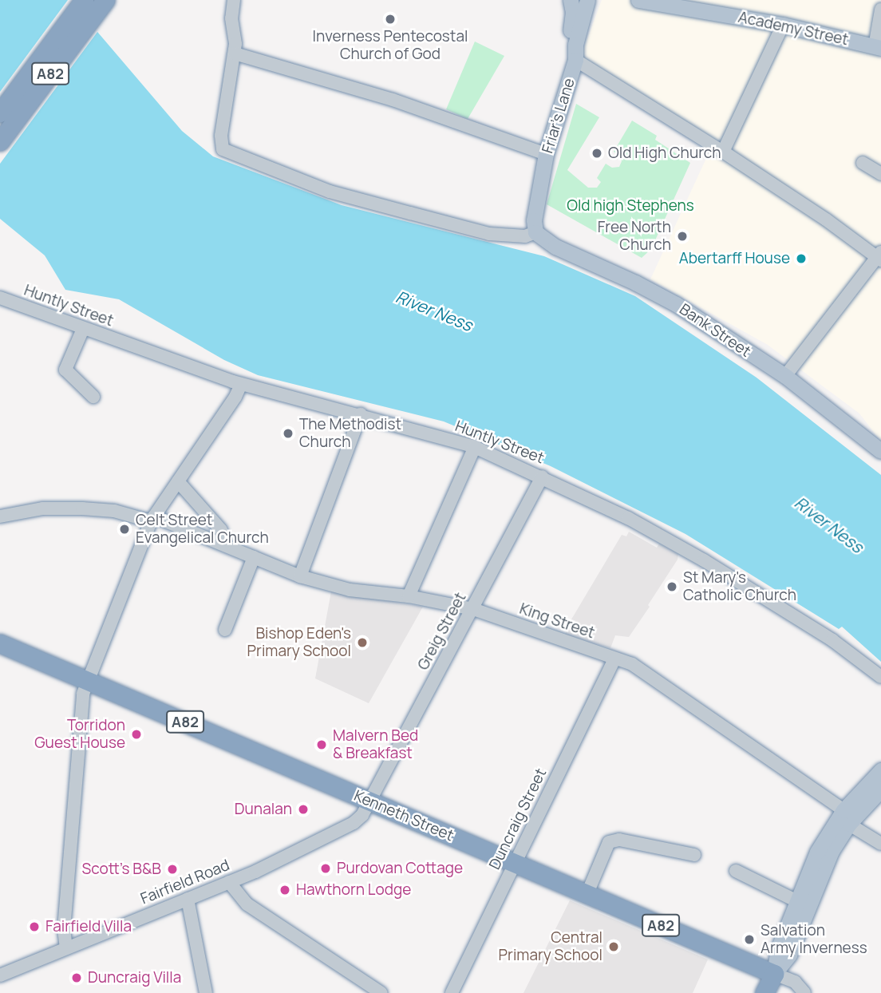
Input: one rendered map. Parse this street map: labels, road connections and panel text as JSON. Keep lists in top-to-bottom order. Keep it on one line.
{"streets":{"highway":["A82","Kenneth Street"],"main road":["Academy Street","Friar's Lane","Bank Street"],"street":["Huntly Street","King Street","Greig Street","Duncraig Street","Fairfield Road"]},"crossings":[["Friar's Lane","Bank Street"],["Huntly Street","Greig Street"],["King Street","Greig Street"],["King Street","Duncraig Street"],["Greig Street","Kenneth Street"],["Greig Street","Fairfield Road"],["Kenneth Street","Duncraig Street"],["Kenneth Street","Fairfield Road"]],"water":["River Ness"],"parks":["Old high Stephens"],"places":["Inverness Pentecostal Church of God","Old High Church","Free North Church","Abertarff House","The Methodist Church","Celt Street Evangelical Church","St Mary's Catholic Church","Bishop Eden's Primary School","Torridon Guest House","Malvern Bed & Breakfast","Dunalan","Purdovan Cottage","Scott's B&B","Hawthorn Lodge","Fairfield Villa","Salvation Army Inverness","Central Primary School","Duncraig Villa"]}
